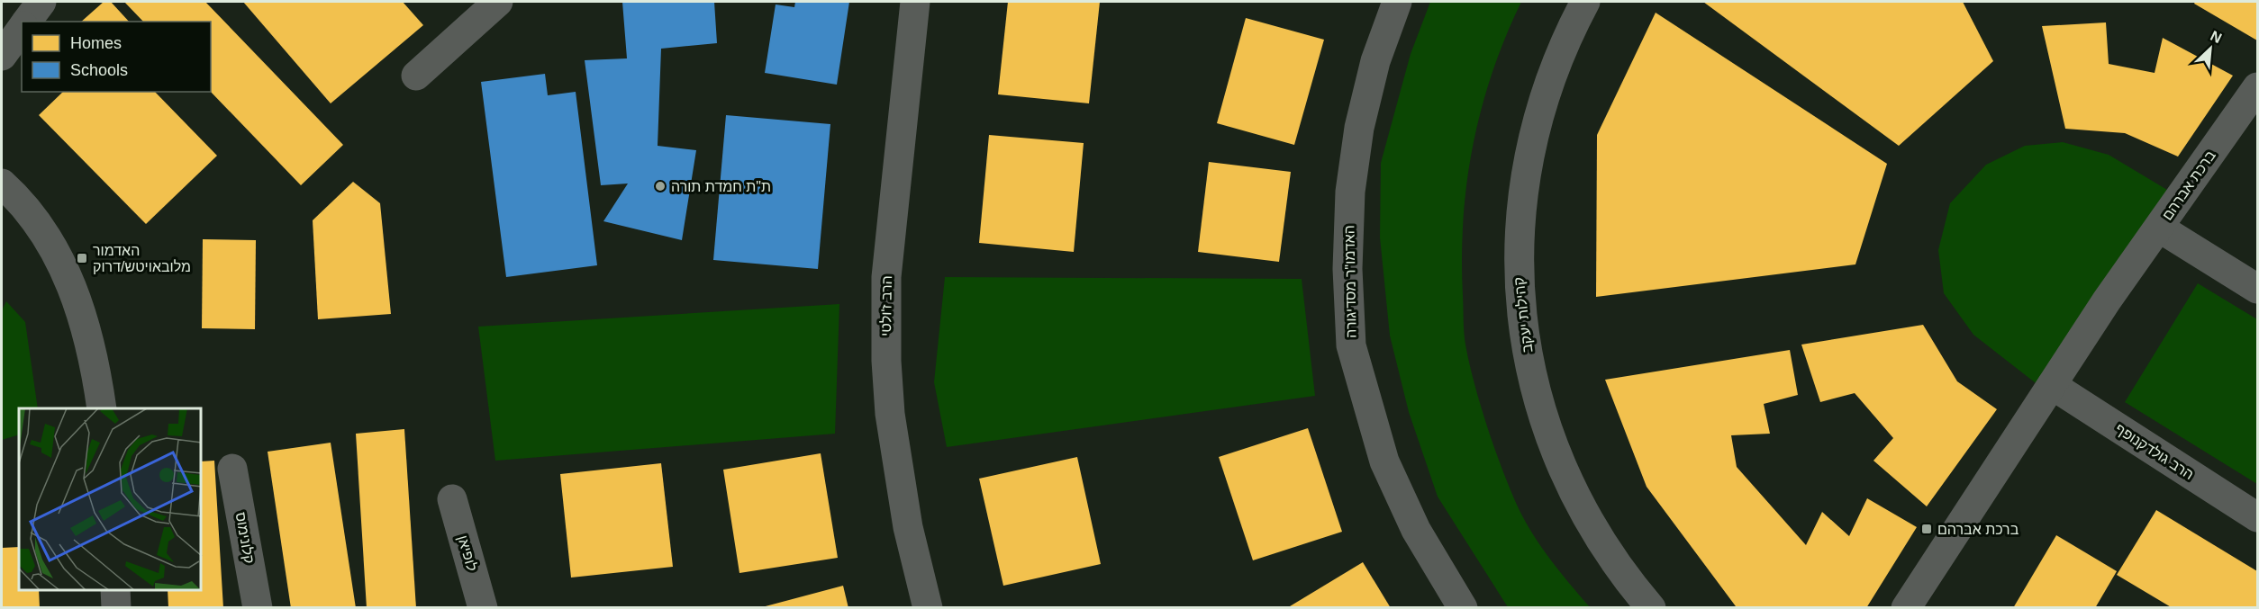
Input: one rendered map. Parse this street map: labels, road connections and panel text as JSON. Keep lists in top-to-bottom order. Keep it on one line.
{"streets":{"street":["ברכת אברהם","האדמו\"ר מסדיגורה","הרב ז'ולטי","קהילות יעקב","הרב גולדקנופף","קלונימוס","לופיאן"]},"crossings":[["ברכת אברהם","הרב גולדקנופף"]],"places":{"other":["ת\"ת חמדת תורה"],"transit":["האדמור מלובאויטש/דרוק","ברכת אברהם"]},"legend":["Homes","Schools"],"north":"top right"}
